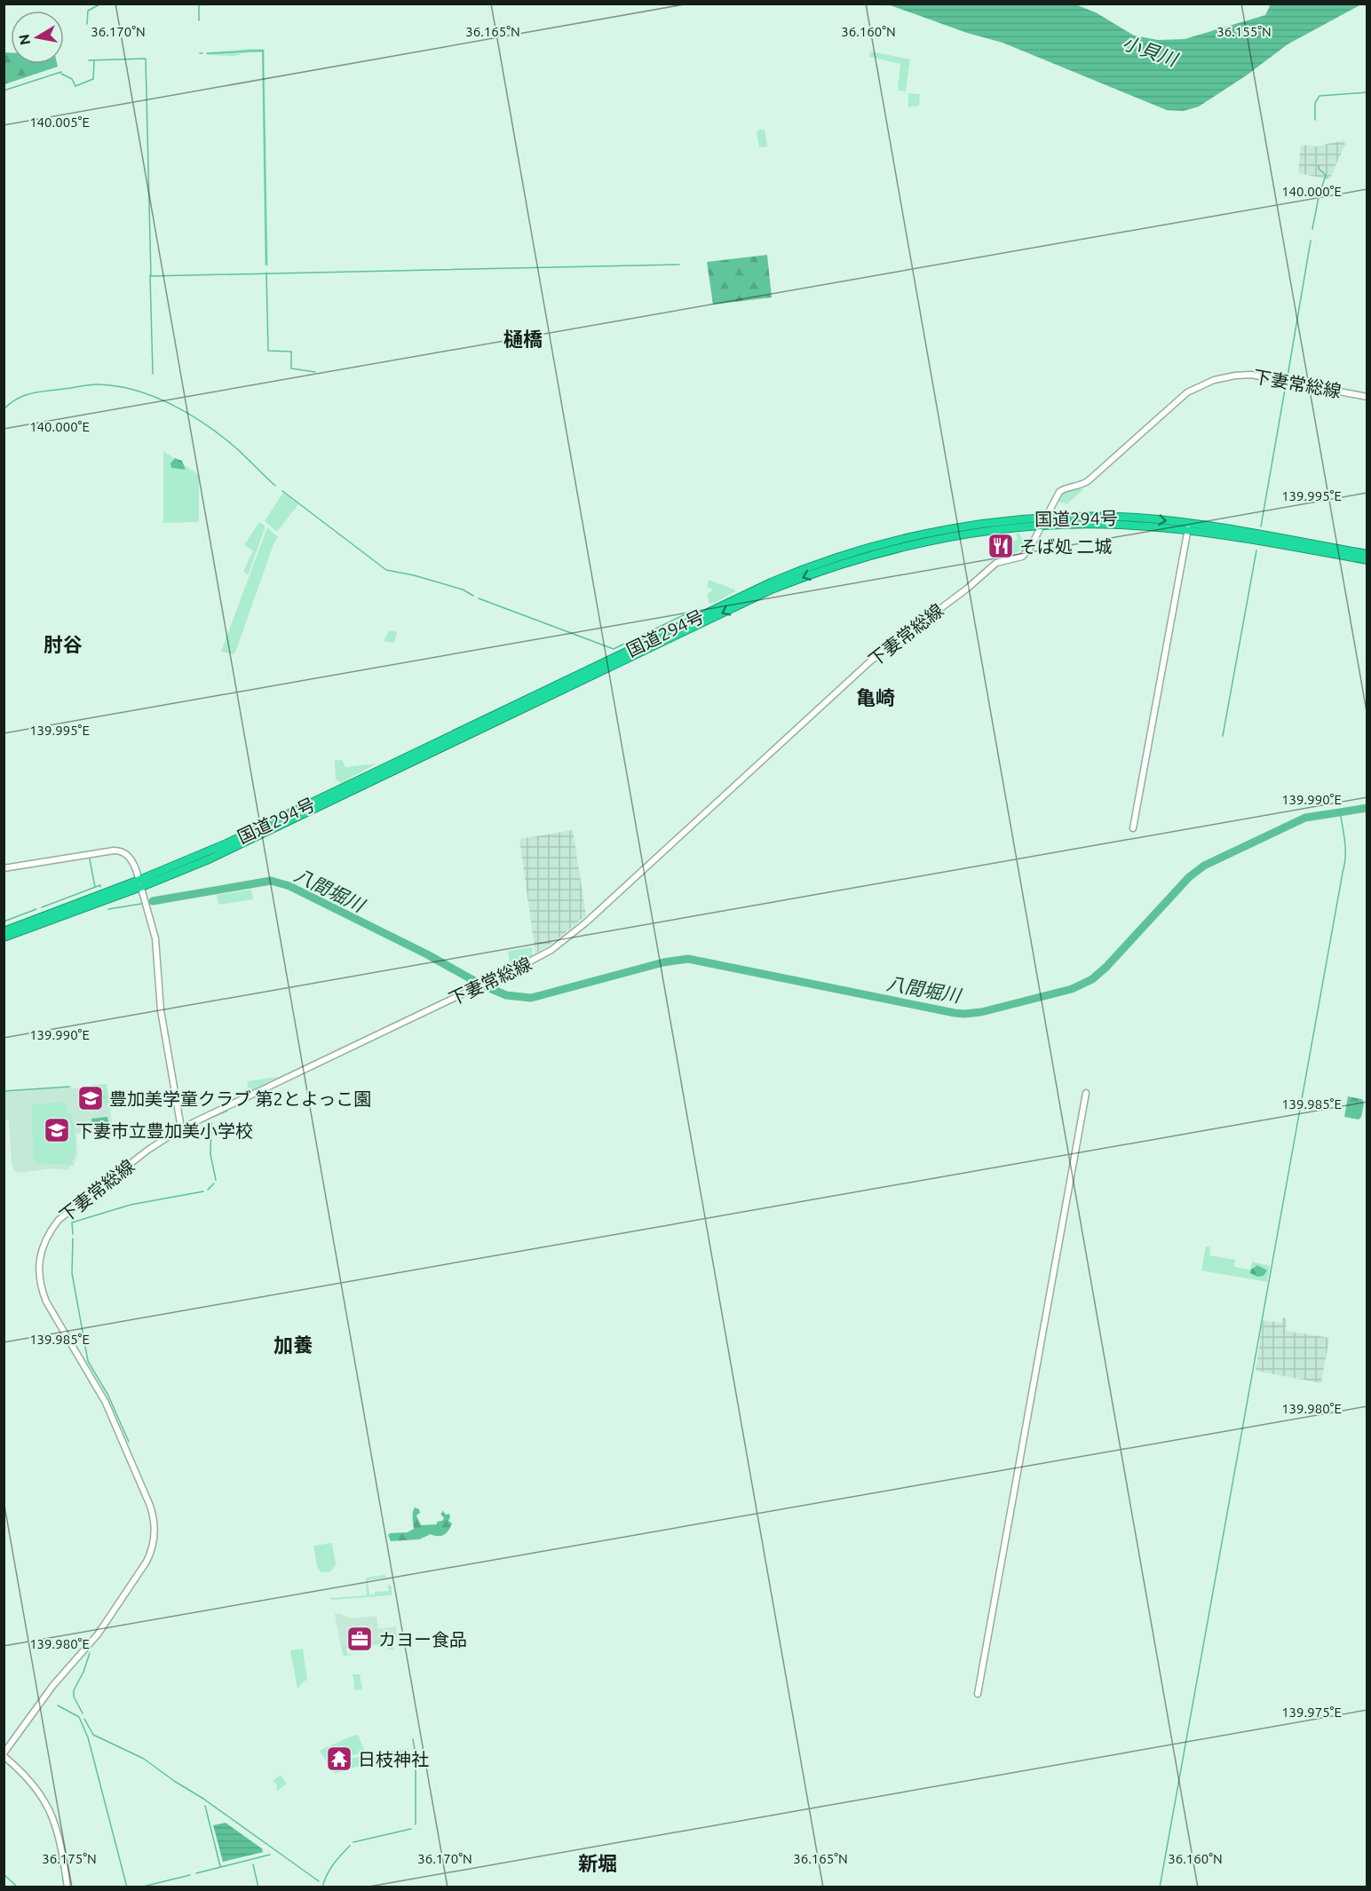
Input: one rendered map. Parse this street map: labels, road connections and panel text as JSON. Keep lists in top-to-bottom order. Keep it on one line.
{"streets":{"highway":["国道294号"],"main road":["下妻常総線"]},"crossings":[["下妻常総線","国道294号"]],"districts":["樋橋","肘谷","亀崎","加養","新堀"],"water":["小貝川","八間堀川"],"places":{"restaurant":["そば処 二城"],"school or university":["豊加美学童クラブ 第2とよっこ園","下妻市立豊加美小学校"],"office":["カヨー食品"],"temple":["日枝神社"]},"north":"left","coordinates":["36.170°N","36.165°N","36.160°N","36.155°N","140.005°E","140.000°E","139.995°E","139.990°E","139.985°E","139.980°E","139.975°E","36.175°N"]}
